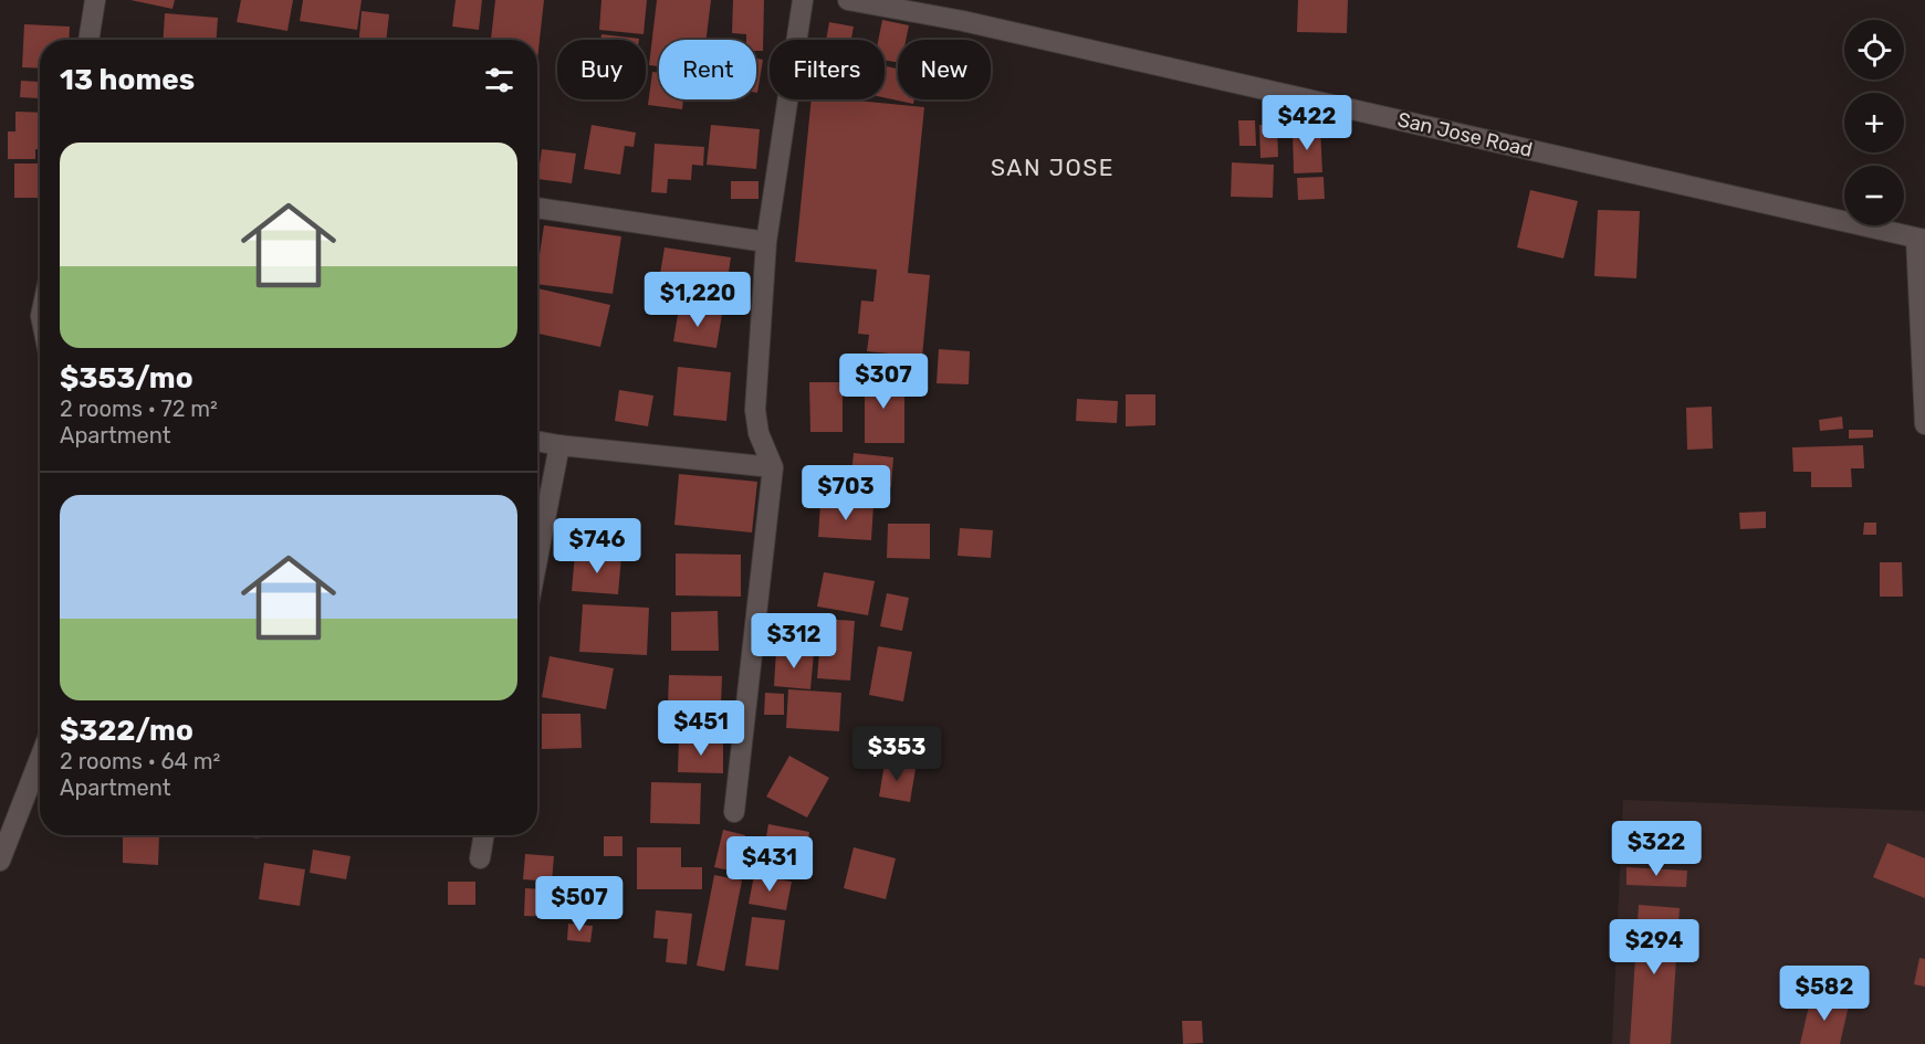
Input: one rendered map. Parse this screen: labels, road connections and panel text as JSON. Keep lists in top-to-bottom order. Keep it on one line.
{"streets":{"street":["San Jose Road"]},"districts":["SAN JOSE"],"page":{"map_buttons":["+","−"],"chip":["Buy","Rent","Filters","New"],"heading":"13 homes","price":["$422","$1,220","$307","$703","$746","$312","$451","$353","$322","$431","$507","$294","$582"],"list":[{"name":"$353/mo","note":"2 rooms · 72 m² · Apartment"},{"name":"$322/mo","note":"2 rooms · 64 m² · Apartment"}]}}
